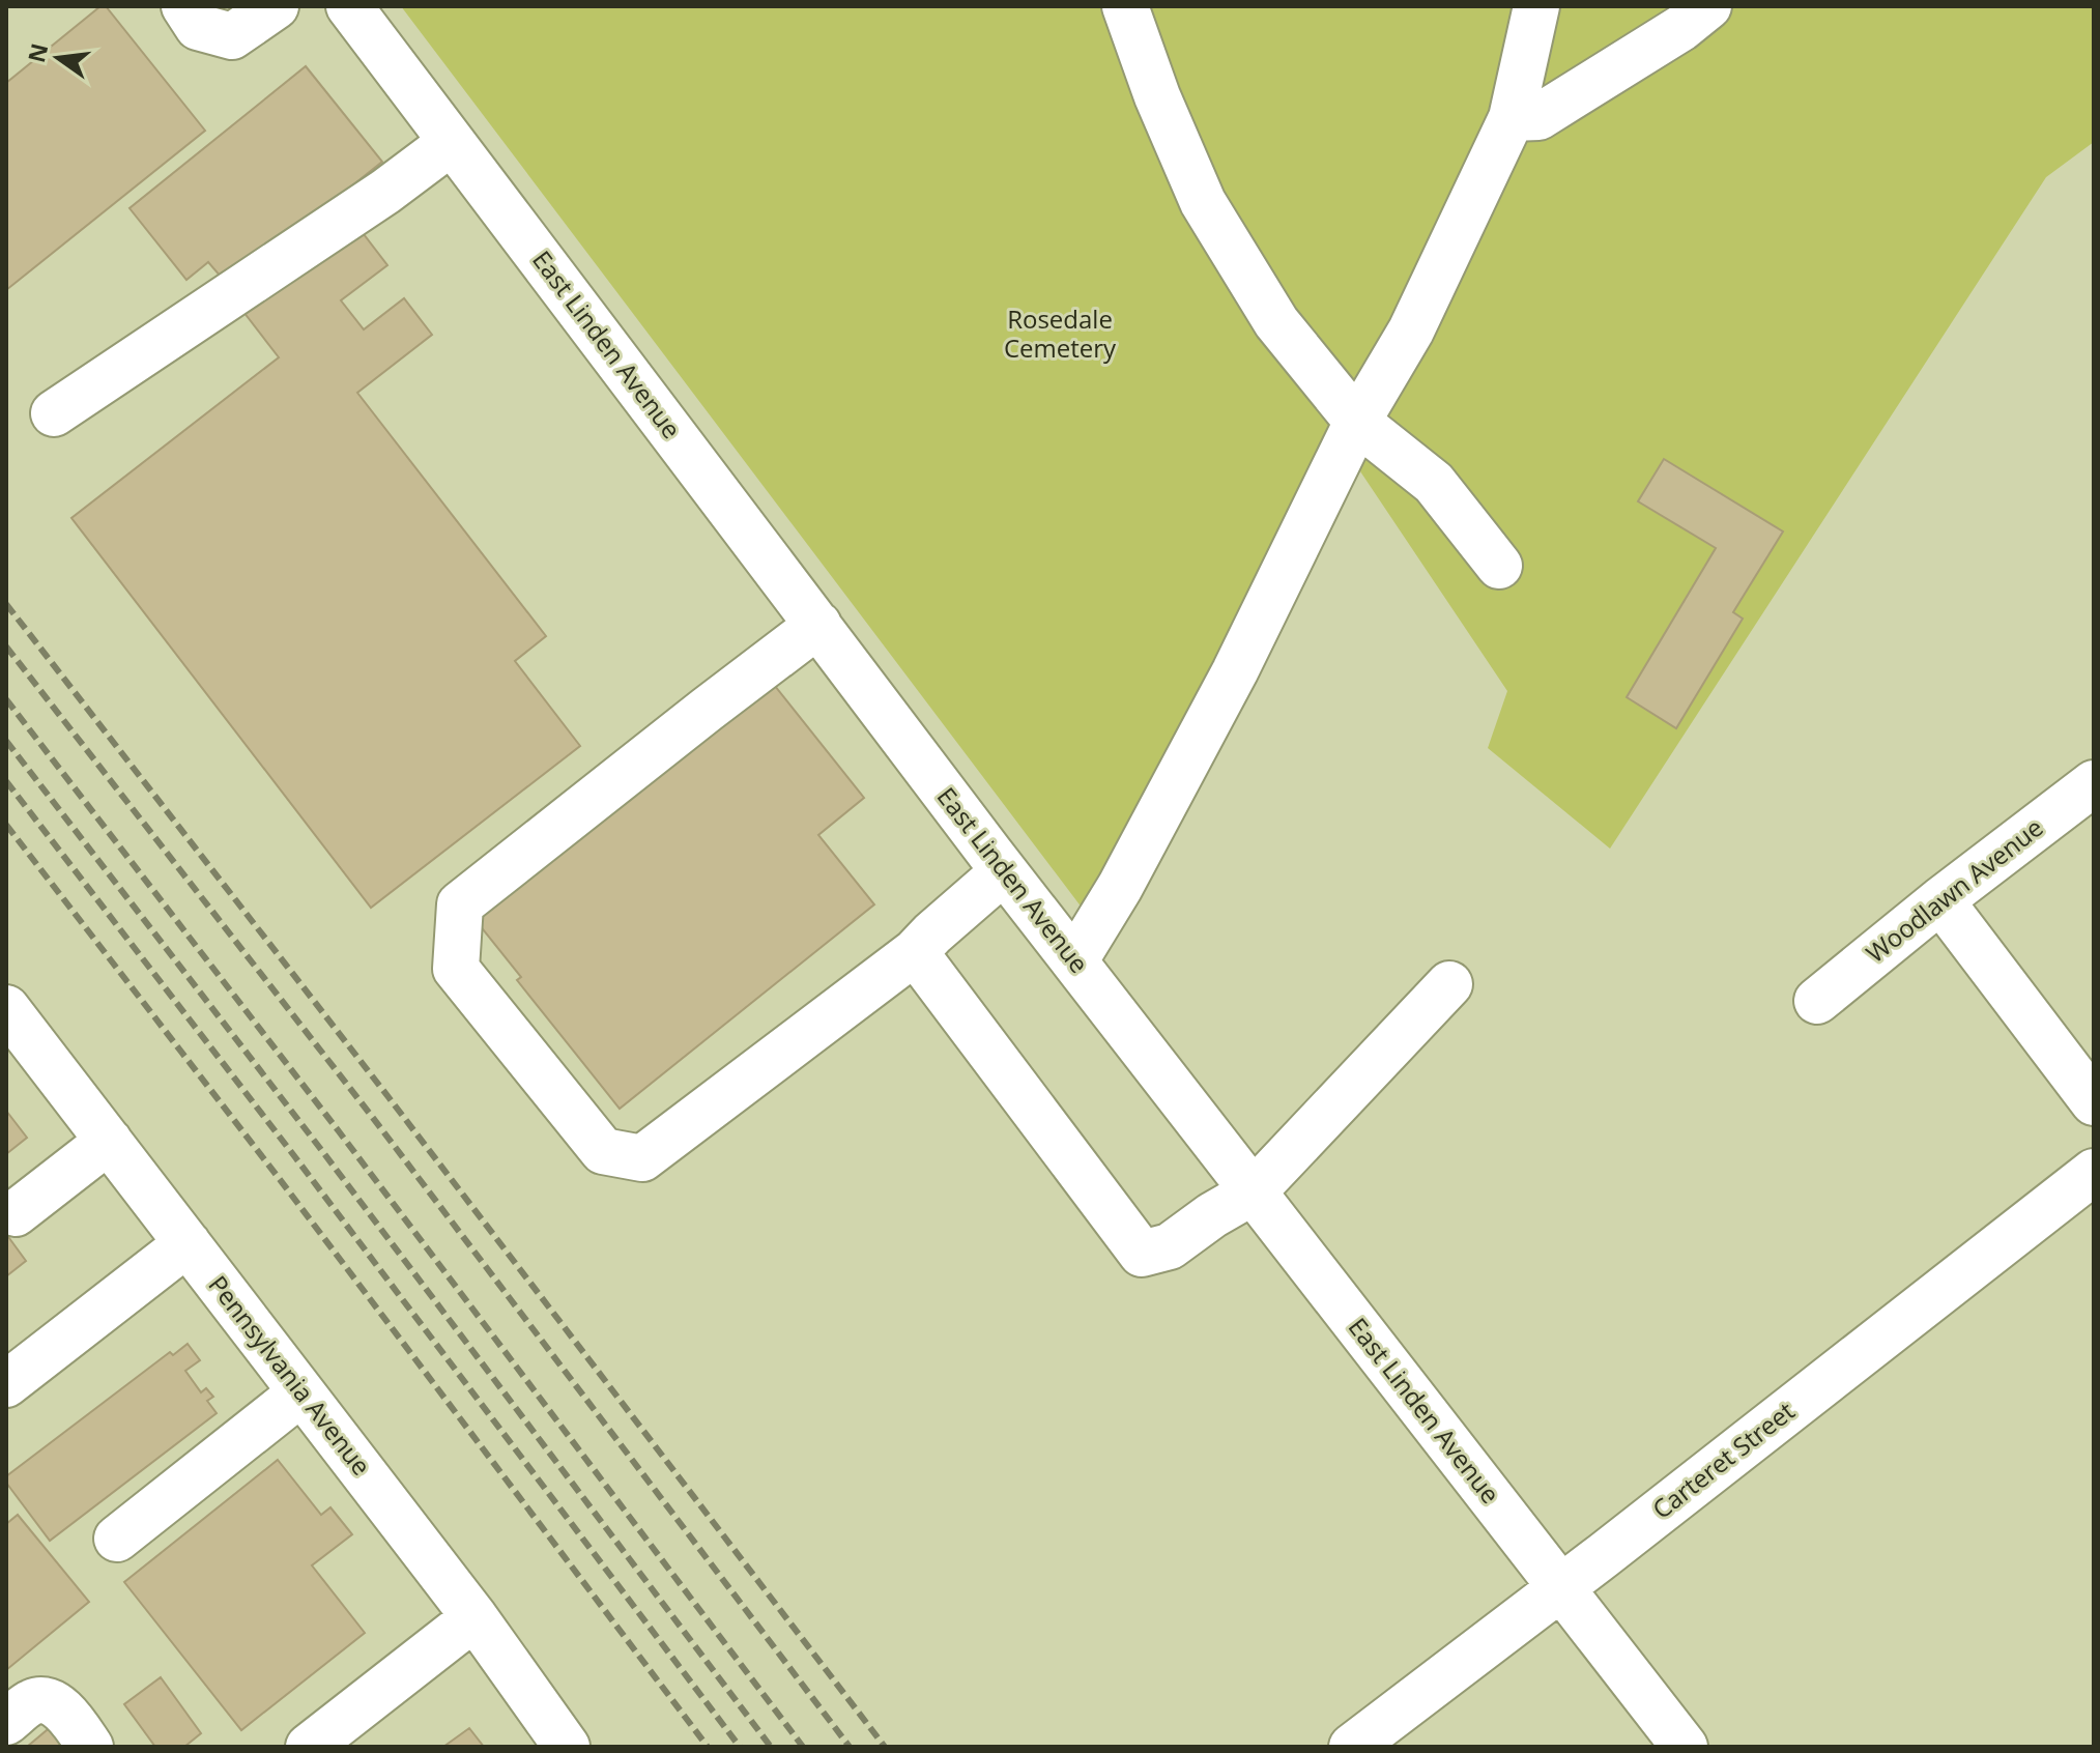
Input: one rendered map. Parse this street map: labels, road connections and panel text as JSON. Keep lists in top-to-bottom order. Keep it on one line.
{"streets":{"street":["East Linden Avenue","Woodlawn Avenue","Pennsylvania Avenue","Carteret Street"]},"crossings":[["East Linden Avenue","Carteret Street"]],"parks":["Rosedale Cemetery"],"north":"left"}
